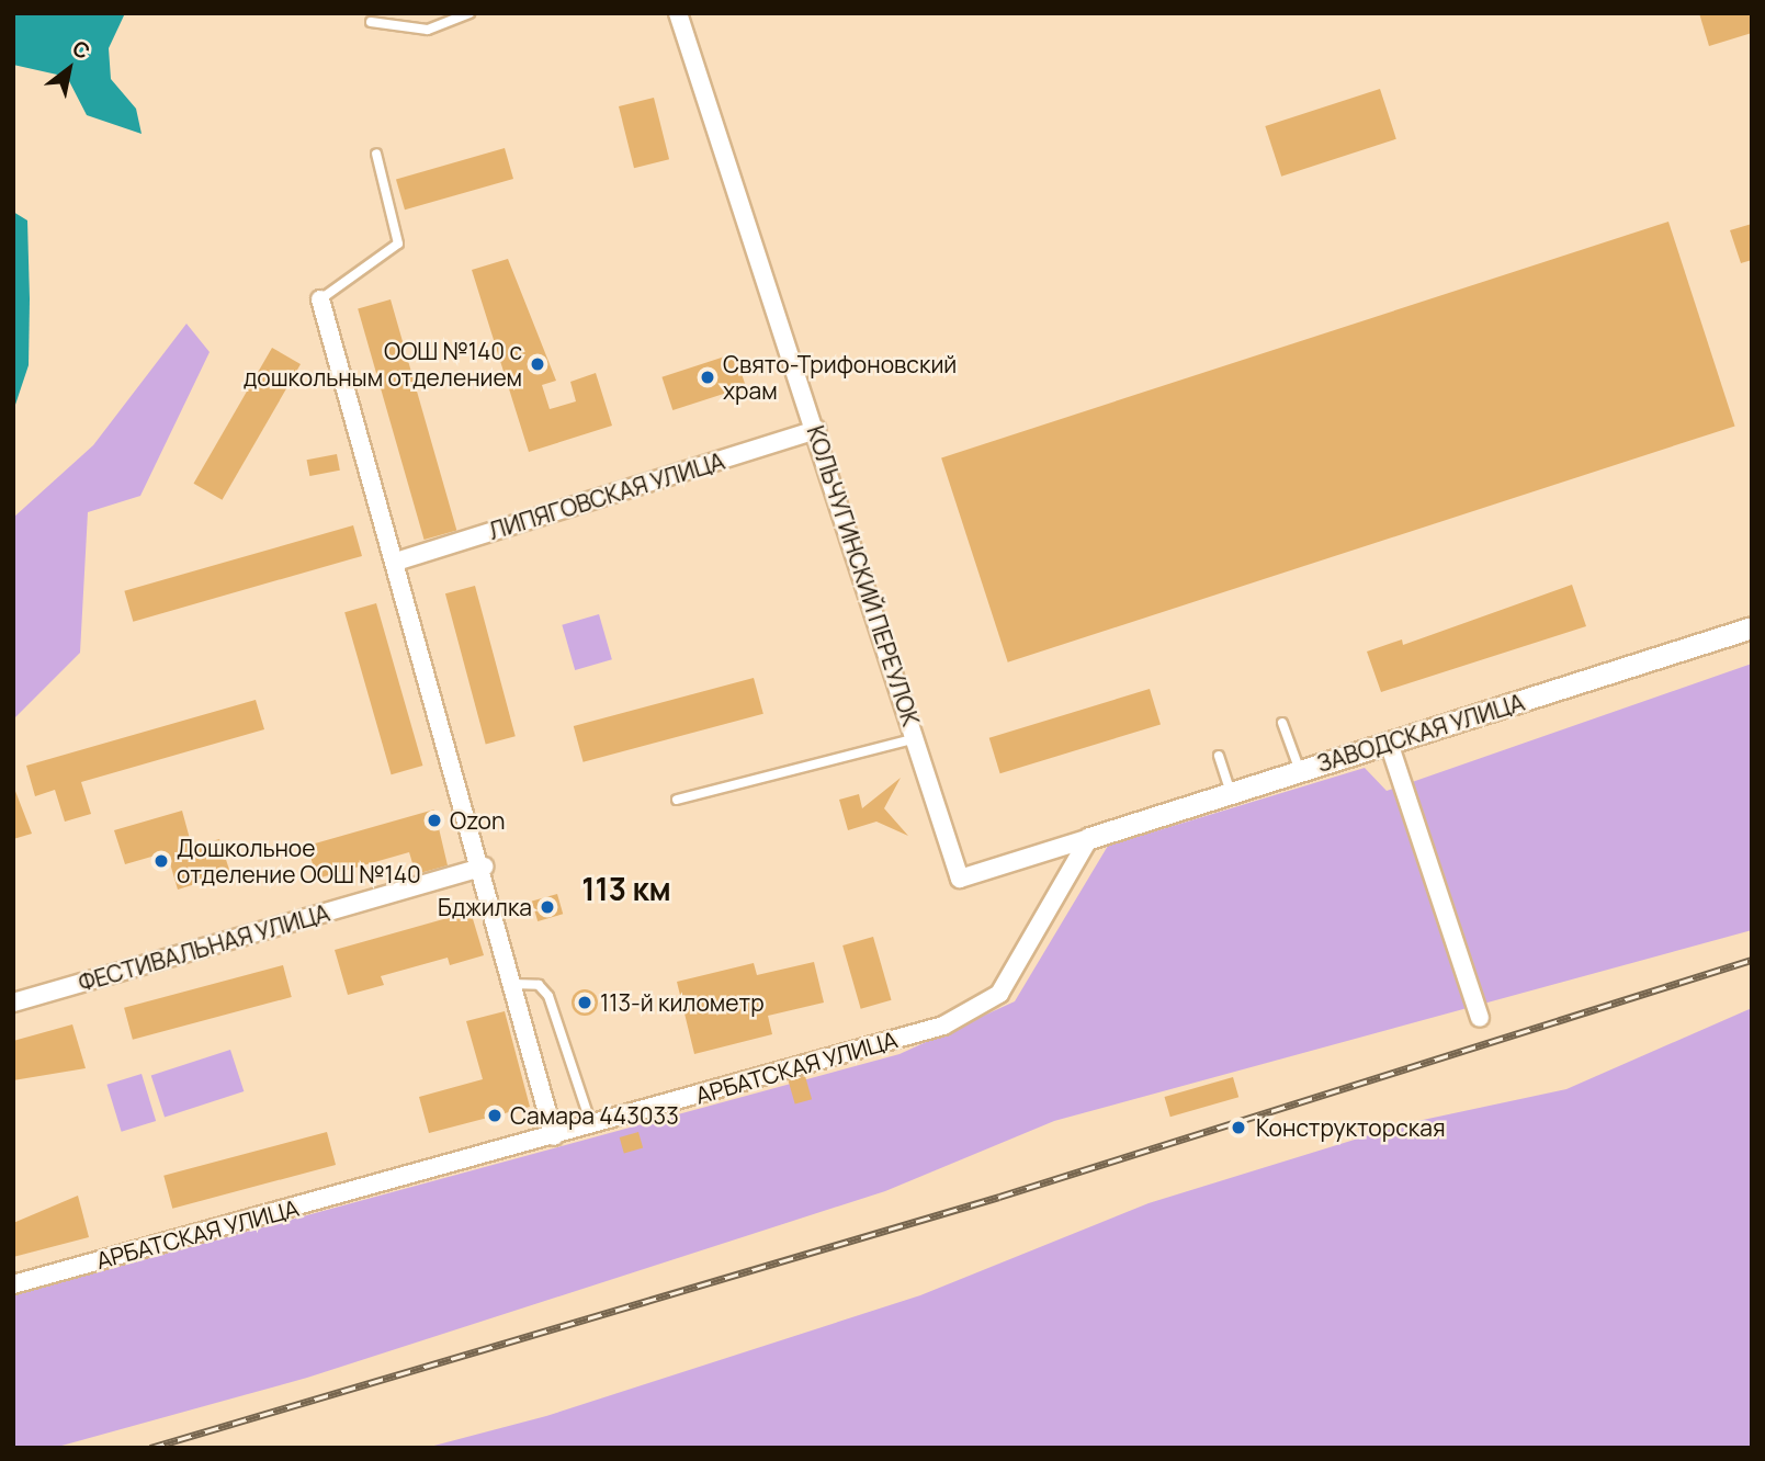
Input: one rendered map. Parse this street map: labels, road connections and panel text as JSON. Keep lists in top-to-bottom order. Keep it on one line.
{"streets":{"street":["ЛИПЯГОВСКАЯ УЛИЦА","КОЛЬЧУГИНСКИЙ ПЕРЕУЛОК","ЗАВОДСКАЯ УЛИЦА","ФЕСТИВАЛЬНАЯ УЛИЦА","АРБАТСКАЯ УЛИЦА"]},"crossings":[["ЛИПЯГОВСКАЯ УЛИЦА","КОЛЬЧУГИНСКИЙ ПЕРЕУЛОК"],["КОЛЬЧУГИНСКИЙ ПЕРЕУЛОК","ЗАВОДСКАЯ УЛИЦА"],["КОЛЬЧУГИНСКИЙ ПЕРЕУЛОК","АРБАТСКАЯ УЛИЦА"],["ЗАВОДСКАЯ УЛИЦА","АРБАТСКАЯ УЛИЦА"]],"districts":["113 км"],"places":["ООШ №140 с дошкольным отделением","Свято-Трифоновский храм","Ozon","Дошкольное отделение ООШ №140","Бджилка","113-й километр","Самара 443033","Конструкторская"],"north":"top right"}
